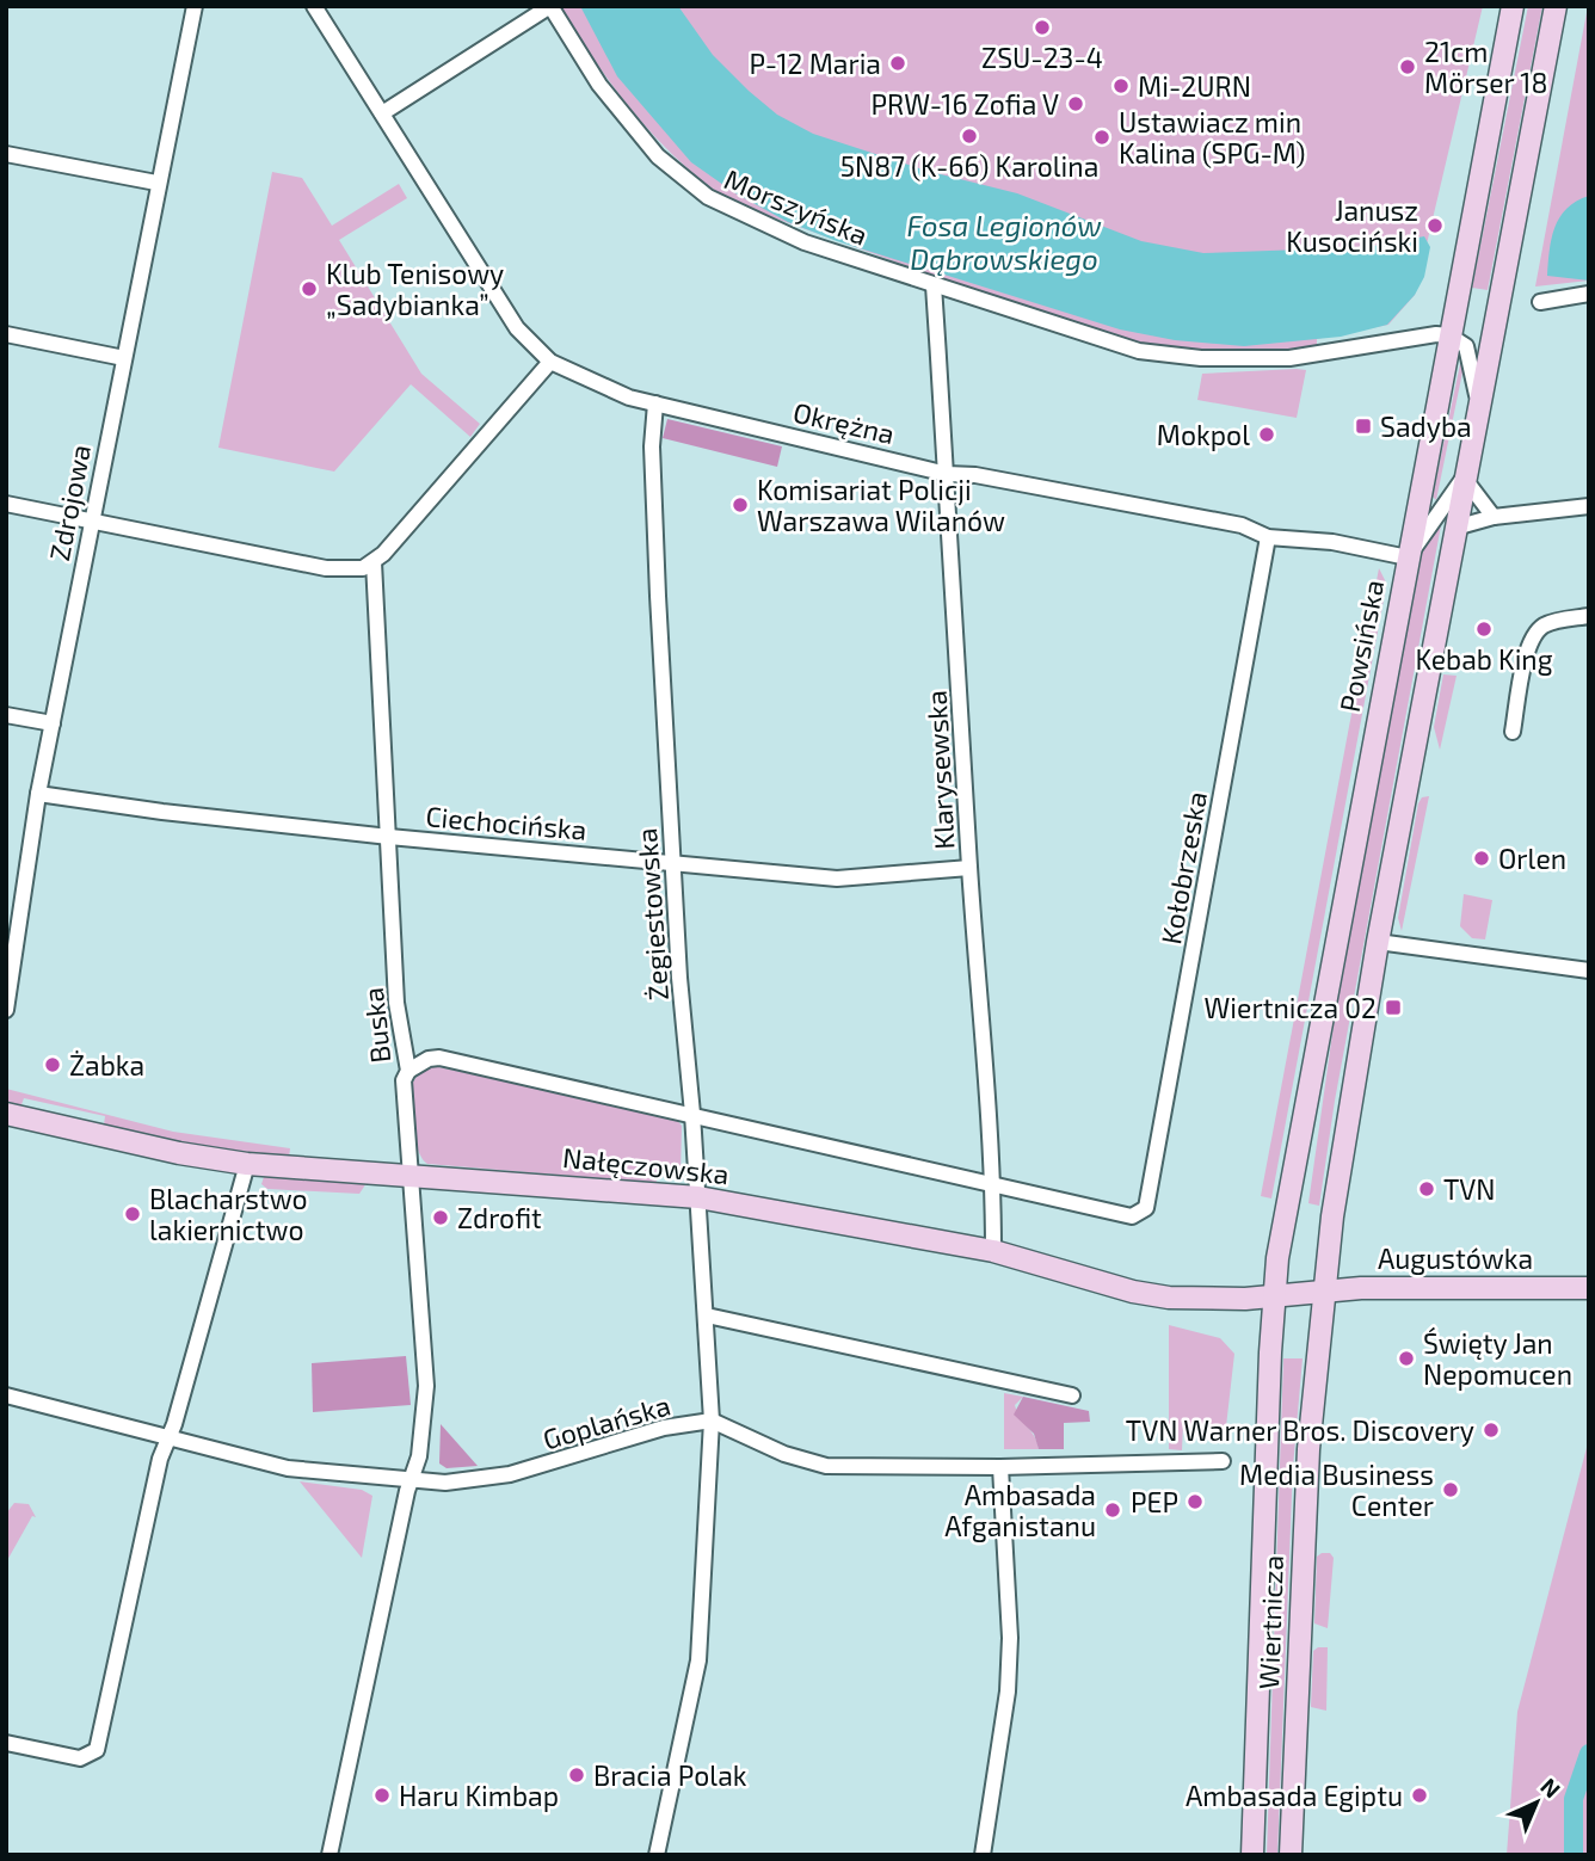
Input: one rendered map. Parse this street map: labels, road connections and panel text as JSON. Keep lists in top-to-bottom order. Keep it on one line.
{"streets":{"main road":["Powsińska","Nałęczowska","Augustówka","Wiertnicza"],"street":["Morszyńska","Okrężna","Zdrojowa","Klarysewska","Ciechocińska","Kołobrzeska","Żegiestowska","Buska","Goplańska"]},"crossings":[["Morszyńska","Powsińska"],["Morszyńska","Klarysewska"],["Okrężna","Powsińska"],["Okrężna","Klarysewska"],["Okrężna","Kołobrzeska"],["Okrężna","Żegiestowska"],["Zdrojowa","Ciechocińska"],["Powsińska","Nałęczowska"],["Powsińska","Augustówka"],["Powsińska","Wiertnicza"],["Klarysewska","Ciechocińska"],["Klarysewska","Nałęczowska"],["Ciechocińska","Żegiestowska"],["Ciechocińska","Buska"],["Kołobrzeska","Nałęczowska"],["Żegiestowska","Nałęczowska"],["Żegiestowska","Goplańska"],["Buska","Nałęczowska"],["Buska","Goplańska"],["Nałęczowska","Augustówka"],["Nałęczowska","Wiertnicza"],["Augustówka","Wiertnicza"]],"water":["Fosa Legionów Dąbrowskiego"],"places":{"other":["ZSU-23-4","P-12 Maria","21cm Mörser 18","Mi-2URN","PRW-16 Zofia V","5N87 (K-66) Karolina","Ustawiacz min Kalina (SPG-M)","Janusz Kusociński","Klub Tenisowy „Sadybianka”","Mokpol","Komisariat Policji Warszawa Wilanów","Kebab King","Orlen","Żabka","TVN","Blacharstwo lakiernictwo","Zdrofit","Święty Jan Nepomucen","TVN Warner Bros. Discovery","Media Business Center","PEP","Ambasada Afganistanu","Bracia Polak","Haru Kimbap","Ambasada Egiptu"],"transit":["Sadyba","Wiertnicza 02"]},"north":"top right"}
